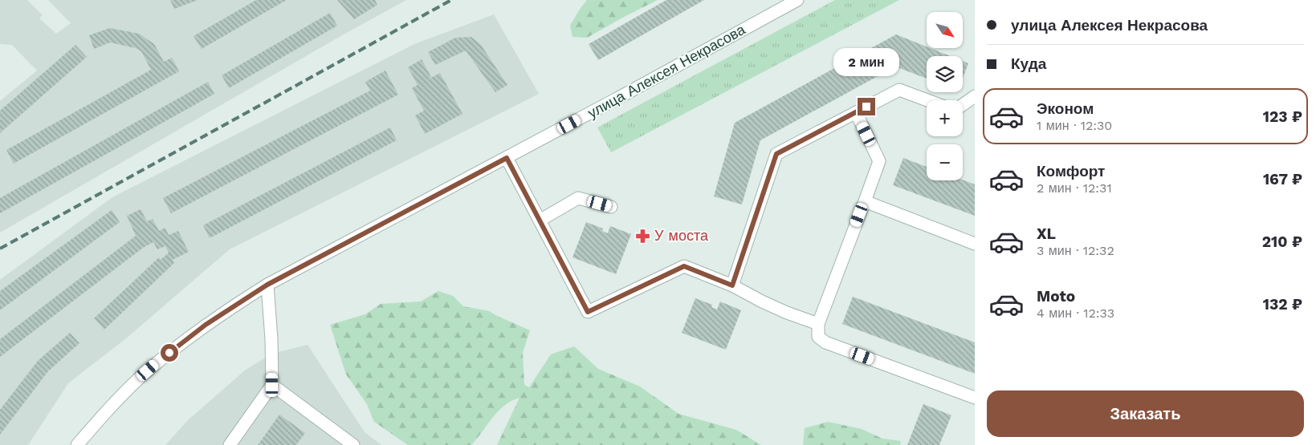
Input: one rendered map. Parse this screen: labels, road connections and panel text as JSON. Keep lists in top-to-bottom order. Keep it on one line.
{"streets":{"street":["улица Алексея Некрасова"]},"places":{"pharmacy":["У моста"]},"north":"bottom right","page":{"banner":["улица Алексея Некрасова","Куда"],"map_buttons":["+","−"],"bubble":"2 мин","list":[{"name":"Эконом","note":"1 мин · 12:30","value":"123 ₽"},{"name":"Комфорт","note":"2 мин · 12:31","value":"167 ₽"},{"name":"XL","note":"3 мин · 12:32","value":"210 ₽"},{"name":"Moto","note":"4 мин · 12:33","value":"132 ₽"}],"buttons":"Заказать"}}
